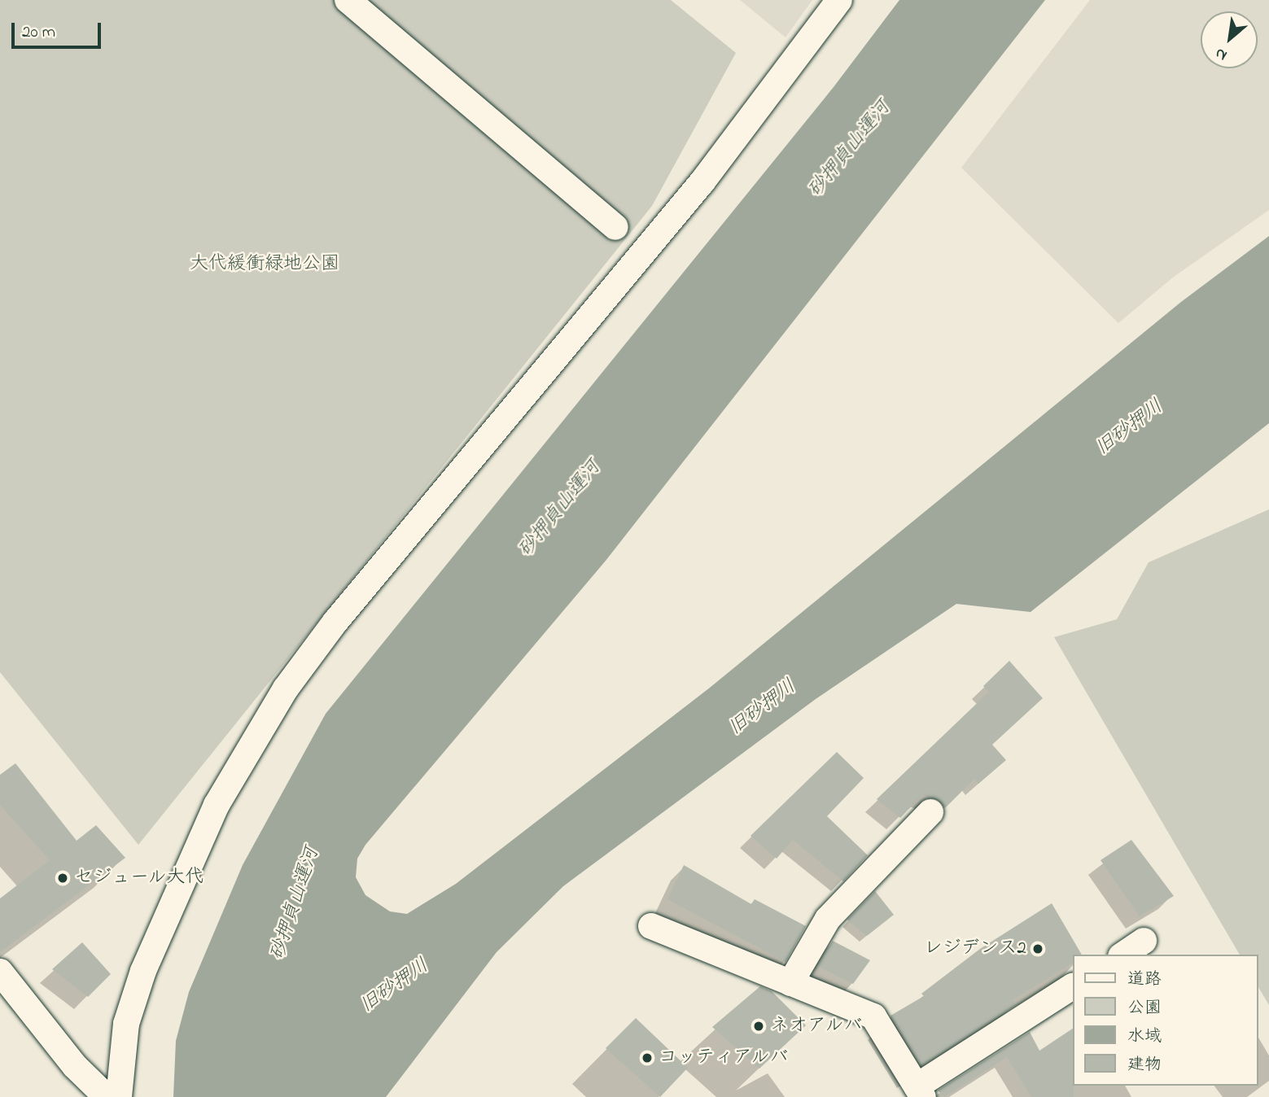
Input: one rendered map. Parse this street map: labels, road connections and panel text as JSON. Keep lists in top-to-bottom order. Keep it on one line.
{"water":["砂押貞山運河","旧砂押川"],"parks":["大代緩衝緑地公園"],"places":["セジュール大代","レジデンス2","ネオアルバ","コッティアルバ"],"legend":["道路","公園","水域","建物"],"scale_bar":"20 m","north":"bottom left"}
